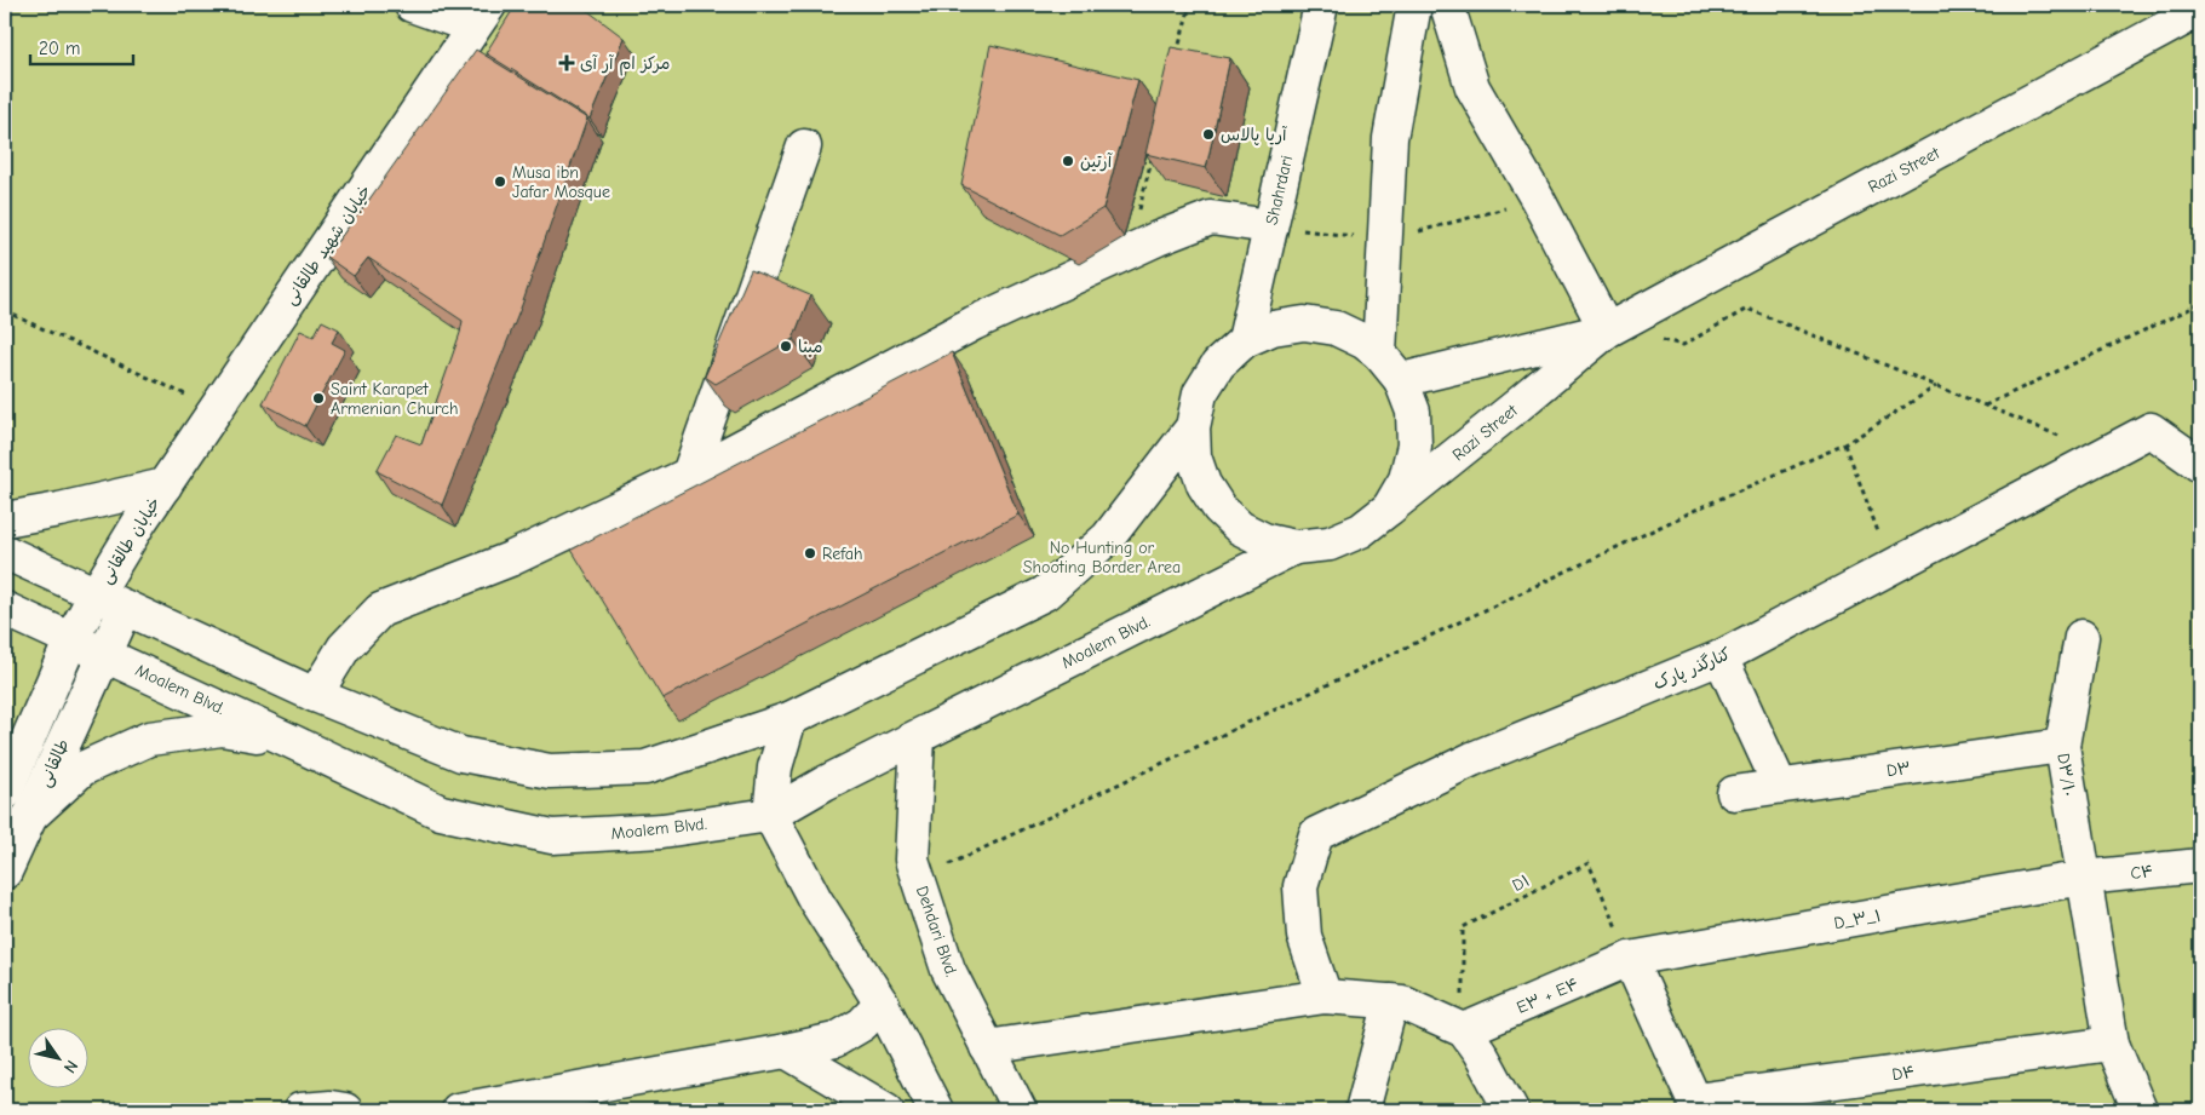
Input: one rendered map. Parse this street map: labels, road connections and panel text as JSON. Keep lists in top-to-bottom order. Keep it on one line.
{"streets":{"street":["Razi Street","Shahrdari","خیابان شهيد طالقانی","خیابان طالقانی","Moalem Blvd.","کنارگذر پارک","طالقانی","D۳","D۳/۱۰","C۴","D_۳_۱","Dehdari Blvd.","E۳ + E۴","D۴"],"path":["D۱"]},"crossings":[["Razi Street","Moalem Blvd."],["خیابان شهيد طالقانی","خیابان طالقانی"],["خیابان طالقانی","طالقانی"],["Moalem Blvd.","طالقانی"],["Moalem Blvd.","Dehdari Blvd."],["D۳","D۳/۱۰"],["D۳/۱۰","C۴"],["D۳/۱۰","D_۳_۱"],["D۳/۱۰","D۴"],["C۴","D_۳_۱"],["D۱","D_۳_۱"],["D۱","E۳ + E۴"],["D_۳_۱","E۳ + E۴"]],"parks":["No Hunting or Shooting Border Area"],"places":{"health":["مرکز ام آر آی"],"other":["آریا پالاس","آرتین","Musa ibn Jafar Mosque","مبنا","Saint Karapet Armenian Church","Refah"]},"scale_bar":"20 m","north":"bottom right"}
